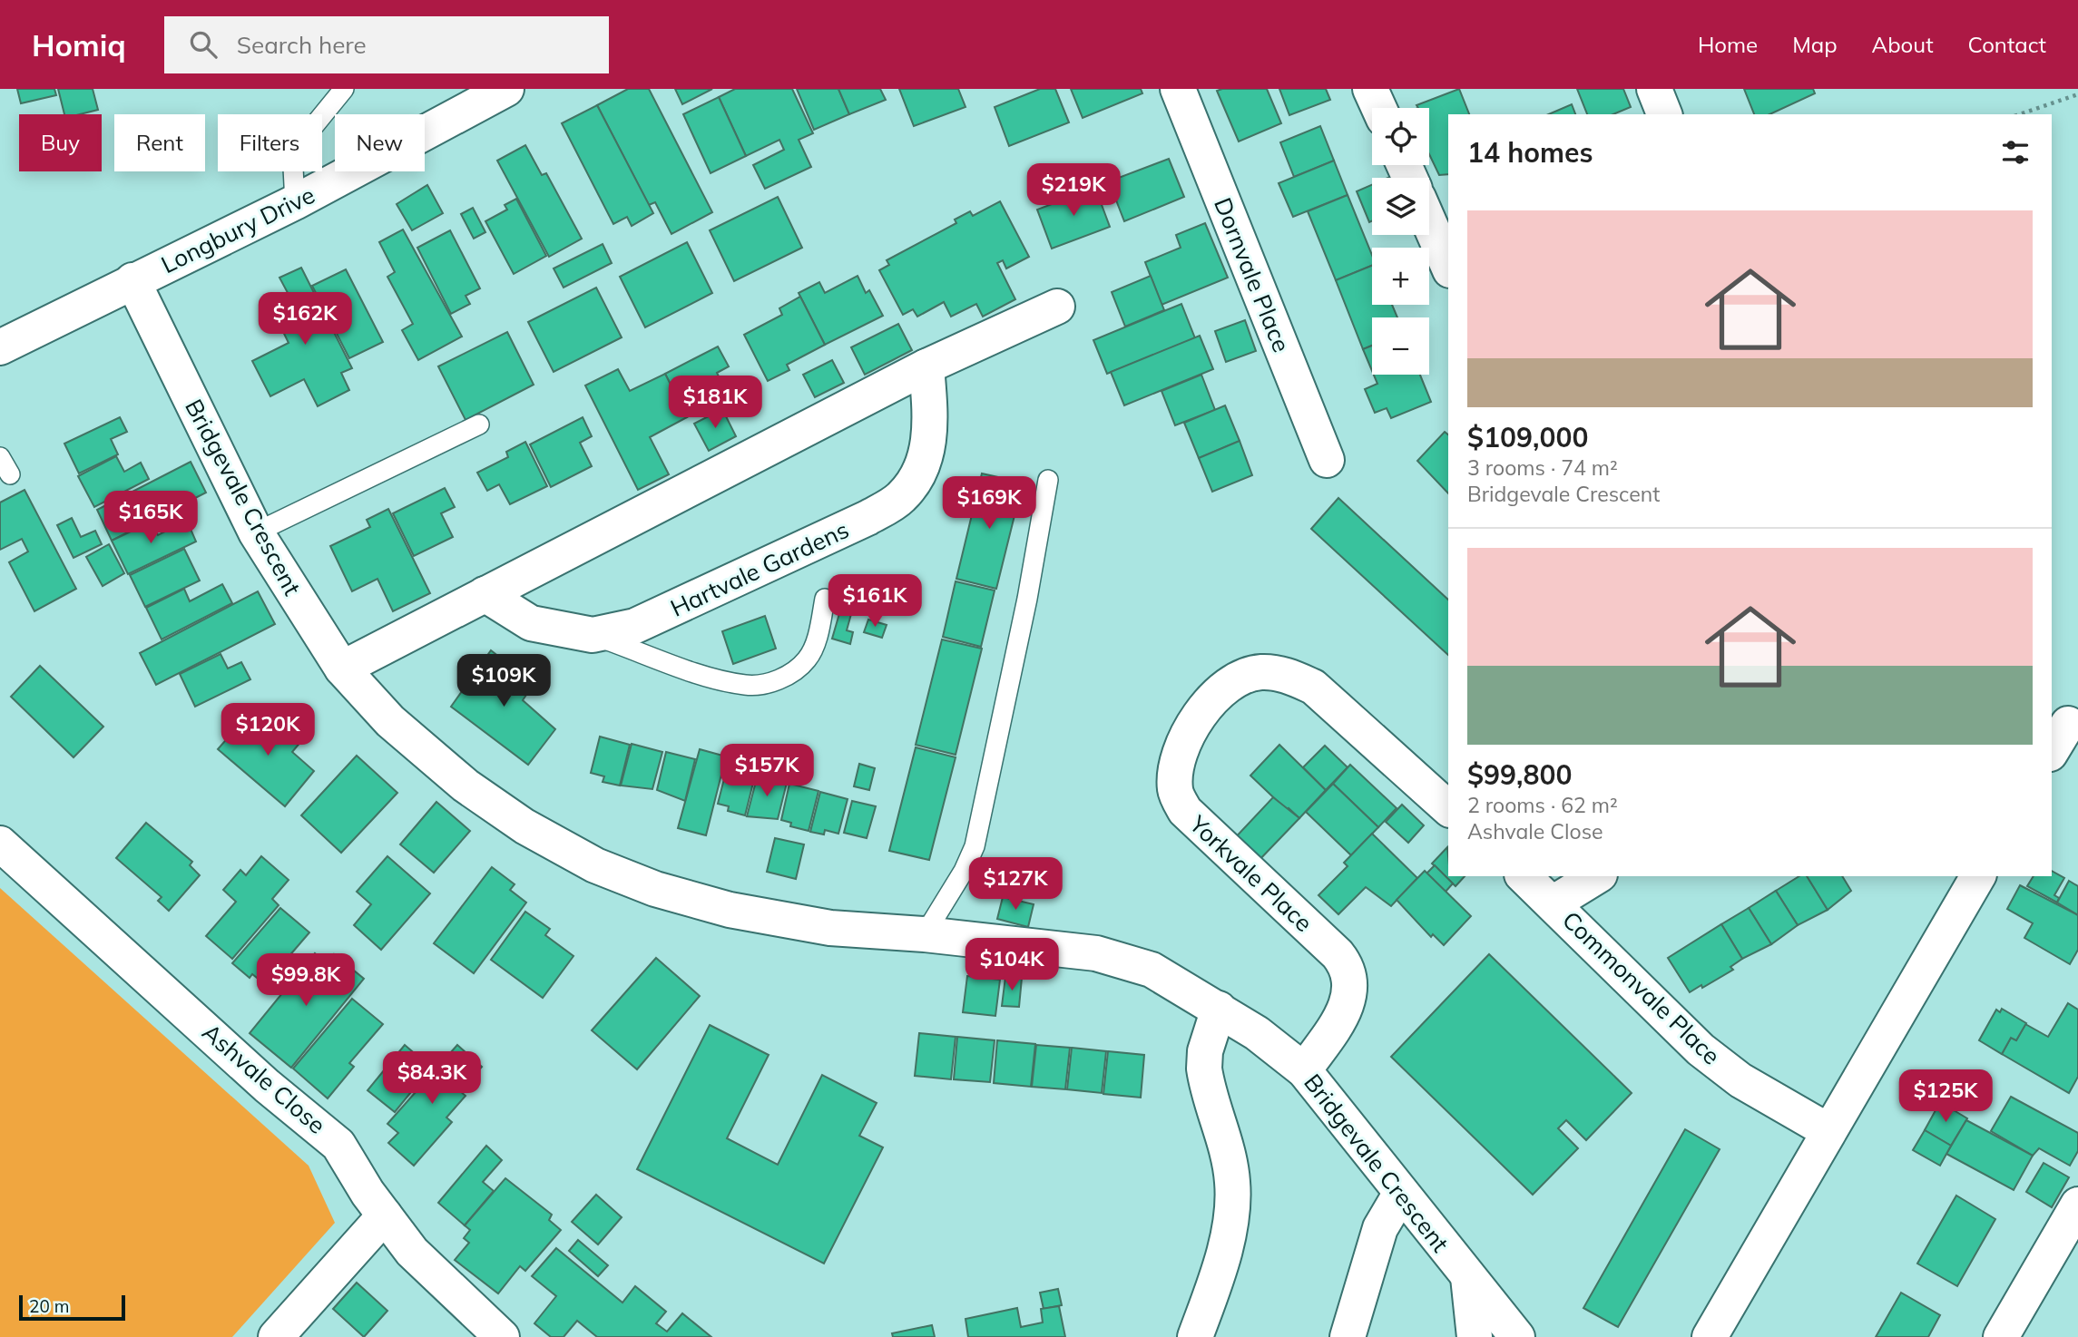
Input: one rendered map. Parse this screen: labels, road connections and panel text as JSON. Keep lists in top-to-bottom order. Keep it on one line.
{"streets":{"street":["Longbury Drive","Dornvale Place","Bridgevale Crescent","Hartvale Gardens","Yorkvale Place","Commonvale Place","Ashvale Close"]},"crossings":[["Longbury Drive","Bridgevale Crescent"],["Bridgevale Crescent","Yorkvale Place"]],"scale_bar":"20 m","page":{"header":"Homiq","search":"Search here","nav":["Home","Map","About","Contact"],"map_buttons":["+","−"],"chip":["Buy","Rent","Filters","New"],"heading":"14 homes","price":["$219K","$162K","$181K","$169K","$165K","$161K","$109K","$120K","$157K","$127K","$104K","$99.8K","$84.3K","$125K"],"list":[{"name":"$109,000","note":"3 rooms · 74 m² · Bridgevale Crescent"},{"name":"$99,800","note":"2 rooms · 62 m² · Ashvale Close"}],"scale":"20 m"}}
